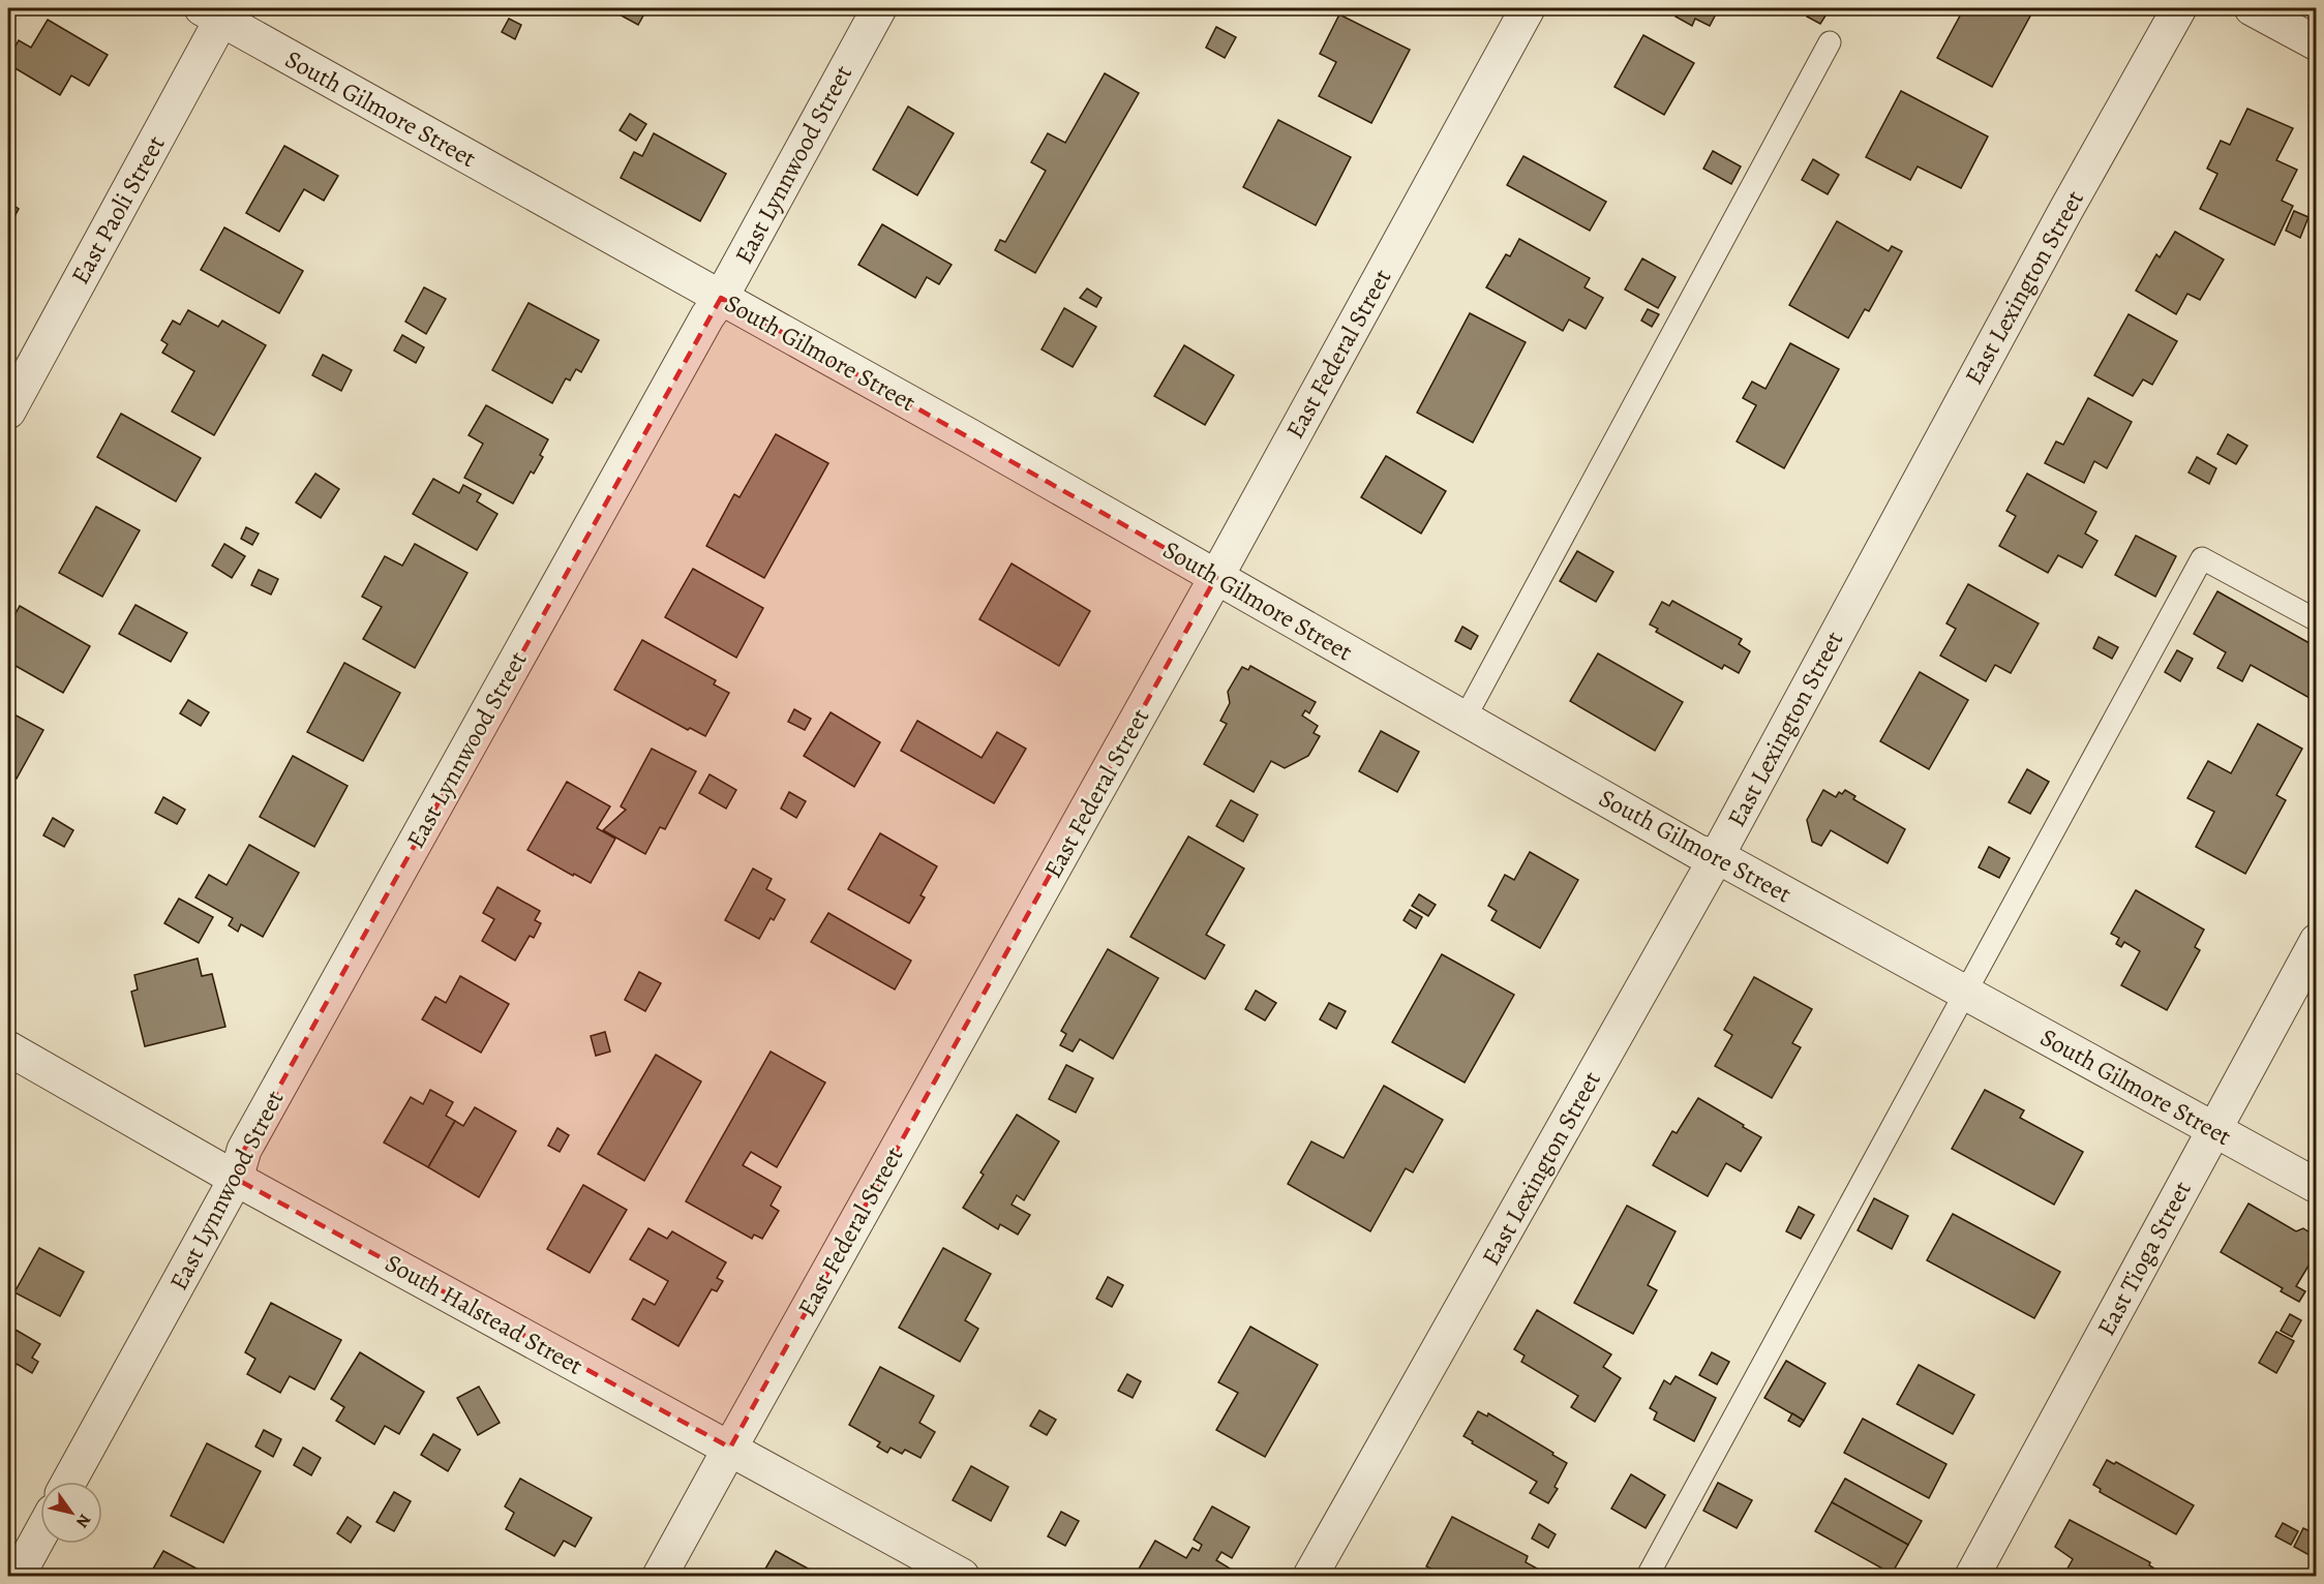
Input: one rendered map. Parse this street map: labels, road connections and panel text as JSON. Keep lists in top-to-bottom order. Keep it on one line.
{"streets":{"street":["South Gilmore Street","East Lynnwood Street","East Paoli Street","East Lexington Street","East Federal Street","East Tioga Street","South Halstead Street"]},"crossings":[["South Gilmore Street","East Lynnwood Street"],["South Gilmore Street","East Paoli Street"],["South Gilmore Street","East Lexington Street"],["South Gilmore Street","East Federal Street"],["South Gilmore Street","East Tioga Street"],["East Lynnwood Street","South Halstead Street"],["East Federal Street","South Halstead Street"]],"north":"bottom right"}
